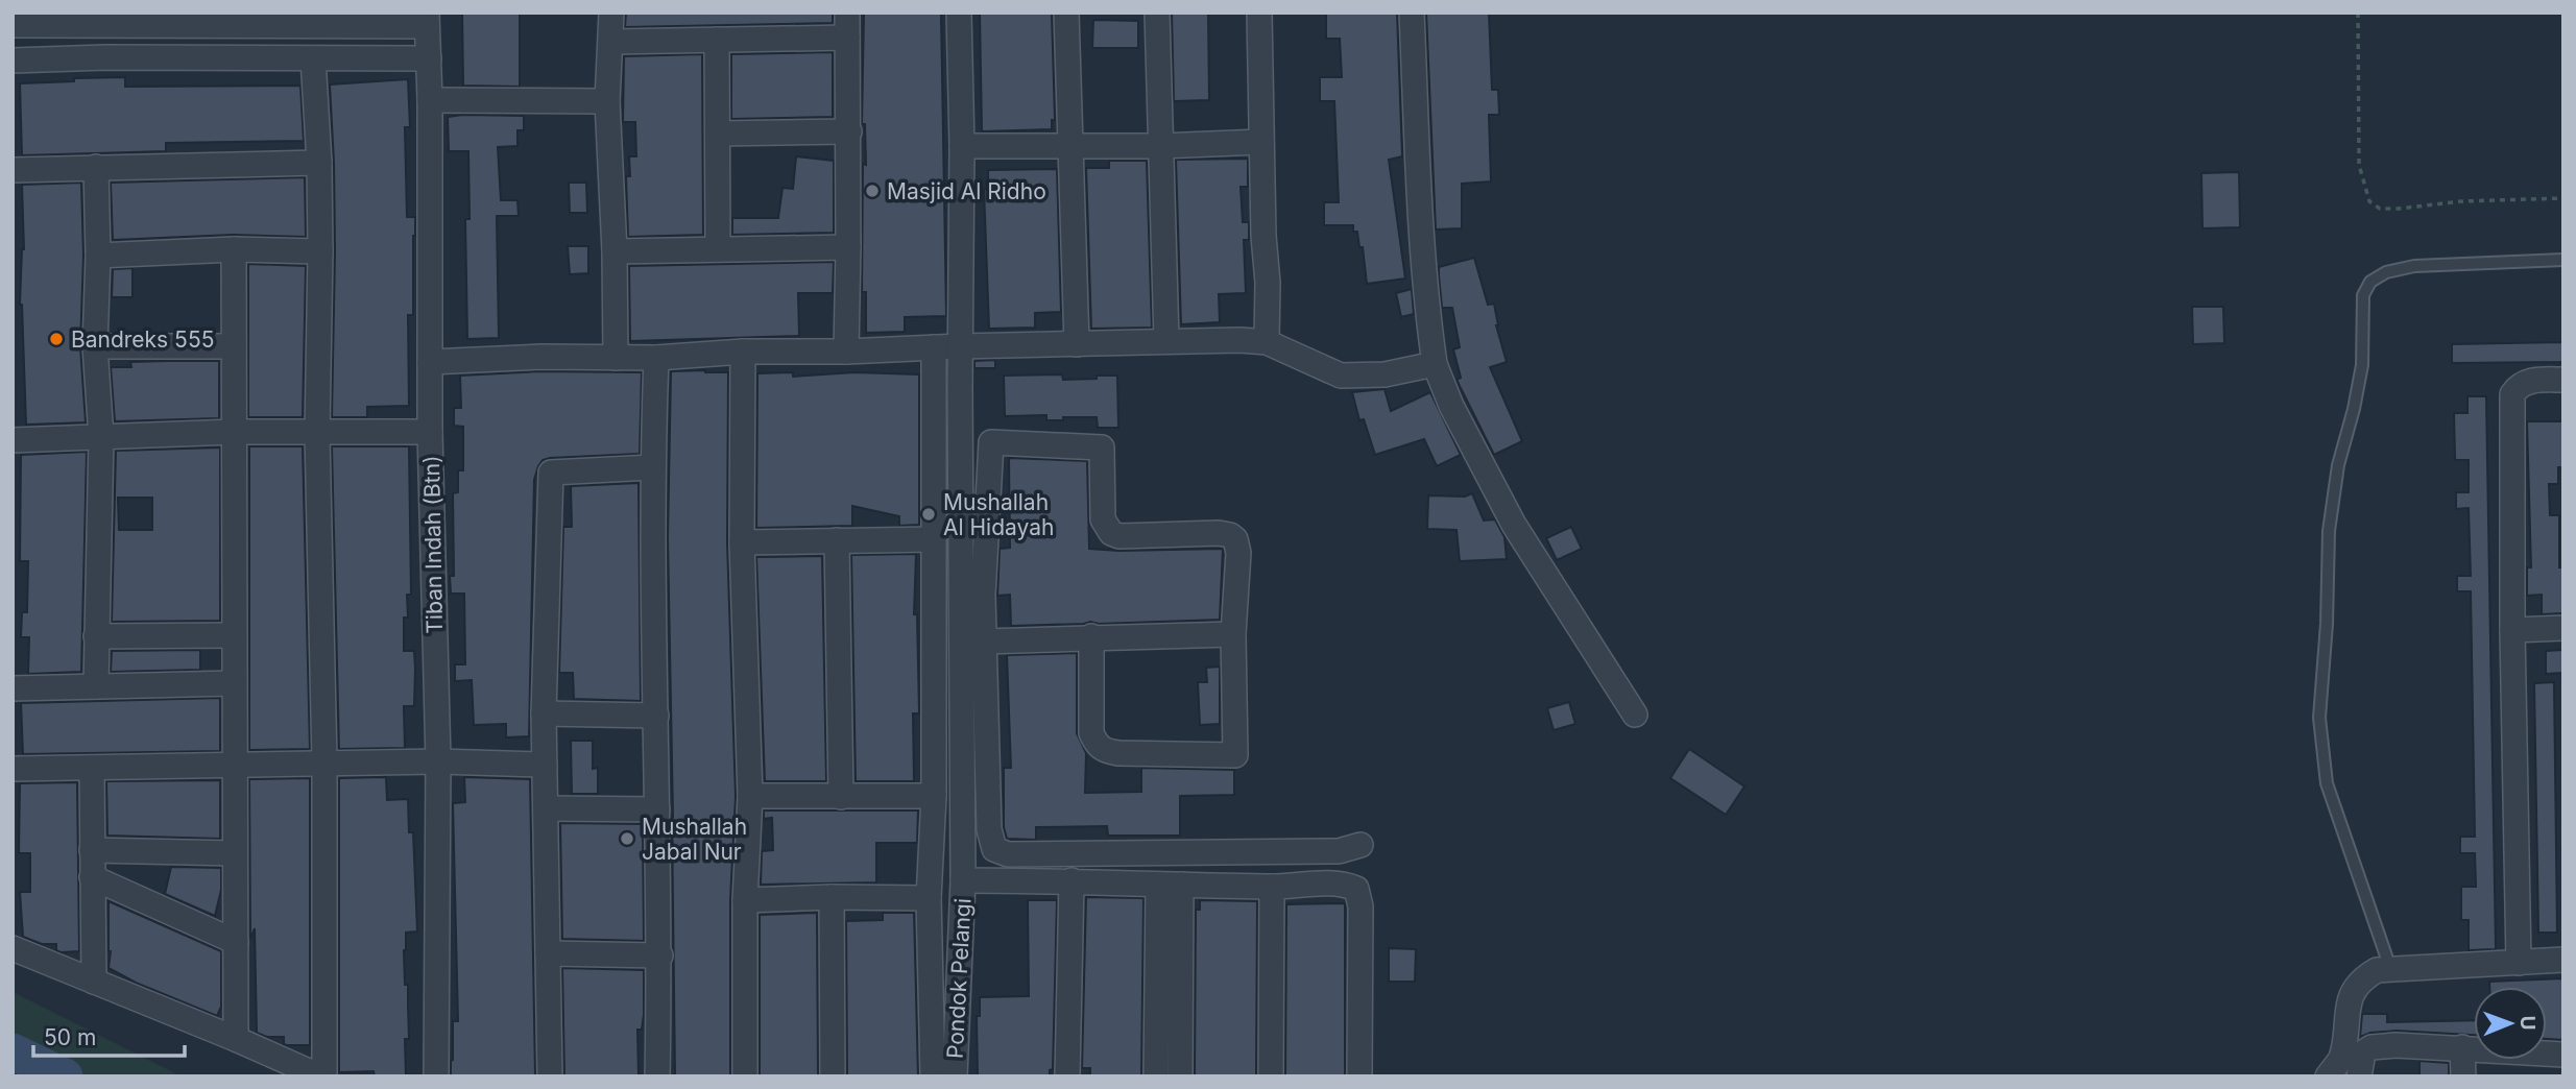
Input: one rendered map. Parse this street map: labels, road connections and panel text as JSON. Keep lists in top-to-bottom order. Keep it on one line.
{"streets":{"street":["Tiban Indah (Btn)","Pondok Pelangi"]},"places":["Masjid Al Ridho","Bandreks 555","Mushallah Al Hidayah","Mushallah Jabal Nur"],"scale_bar":"50 m","north":"right"}
